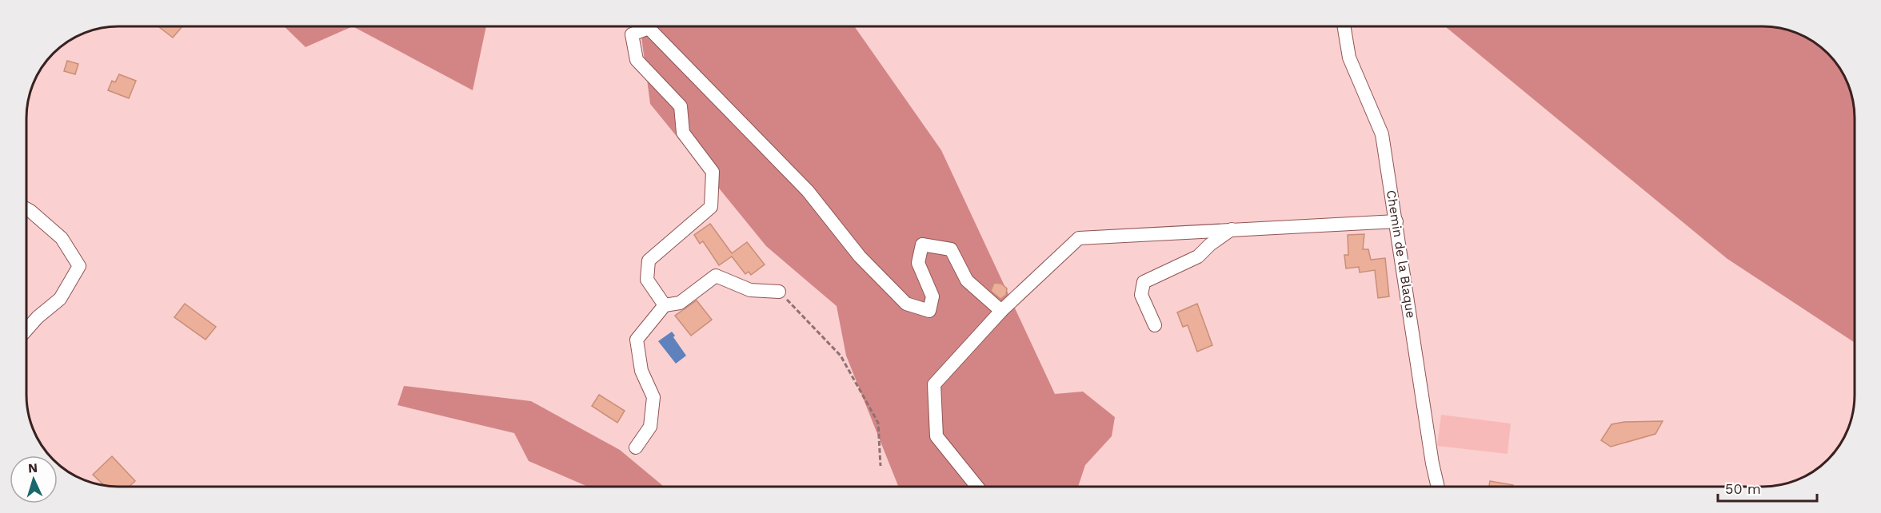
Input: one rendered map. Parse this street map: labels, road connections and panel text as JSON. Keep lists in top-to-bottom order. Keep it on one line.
{"streets":{"street":["Chemin de la Blaque"]},"scale_bar":"50 m","north":"top"}
